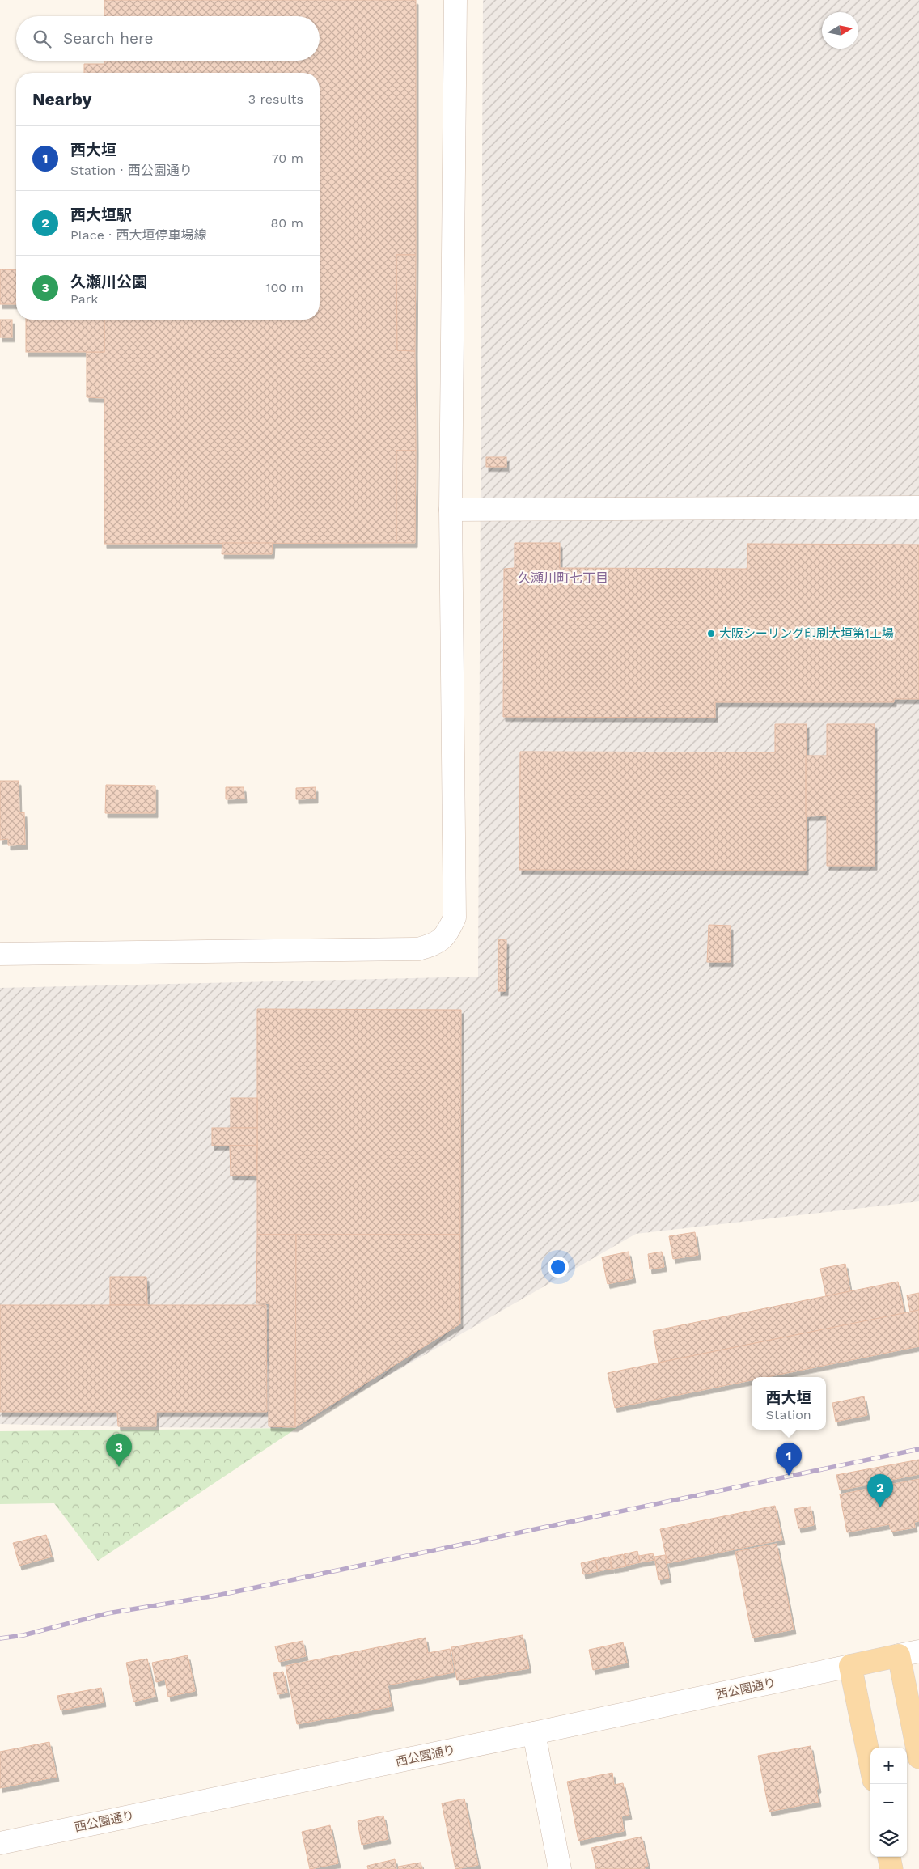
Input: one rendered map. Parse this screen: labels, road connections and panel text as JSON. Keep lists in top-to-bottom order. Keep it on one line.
{"streets":{"street":["西公園通り"]},"districts":["久瀬川町七丁目"],"places":["大阪シーリング印刷大垣第1工場"],"north":"right","page":{"search":"Search here","heading":["Nearby","3 results"],"list":[{"mark":"1","name":"西大垣","note":"Station · 西公園通り","value":"70 m"},{"mark":"2","name":"西大垣駅","note":"Place · 西大垣停車場線","value":"80 m"},{"mark":"3","name":"久瀬川公園","note":"Park","value":"100 m"}],"popup":["西大垣","Station"],"pins":["3","1","2"],"map_buttons":["+","−"]}}
